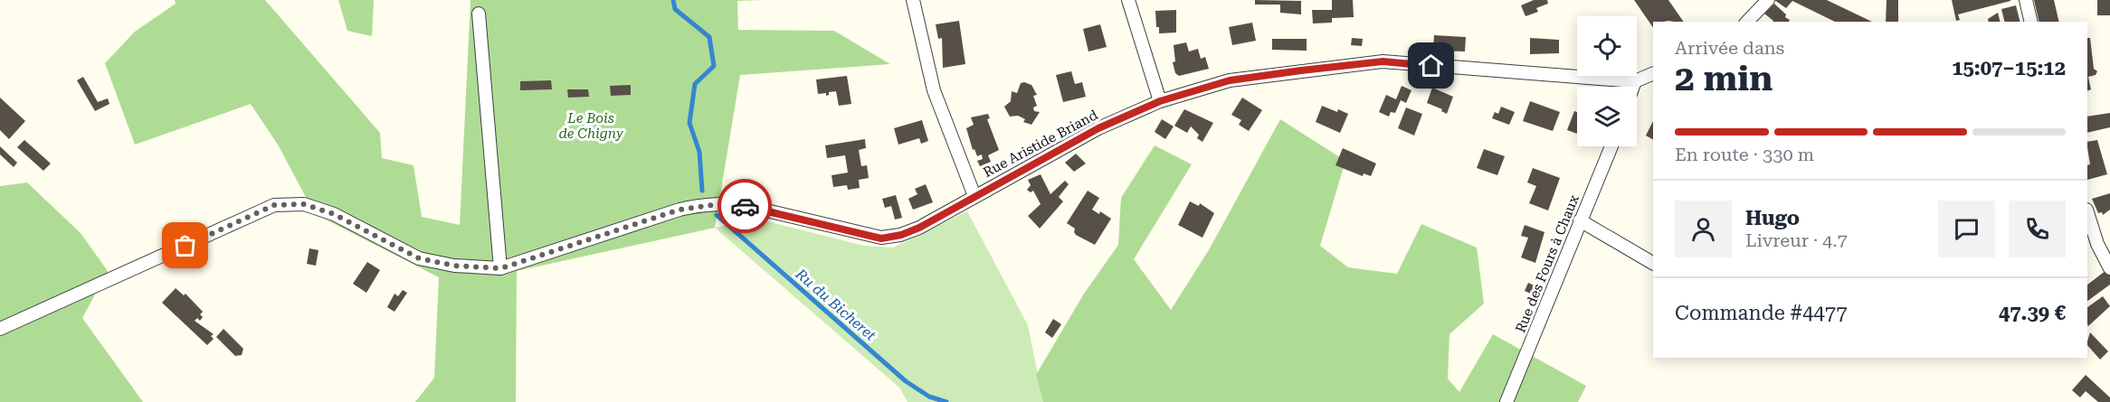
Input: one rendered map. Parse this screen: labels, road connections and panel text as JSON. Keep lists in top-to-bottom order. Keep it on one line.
{"streets":{"street":["Rue Aristide Briand","Rue des Fours à Chaux"]},"water":["Ru du Bicheret"],"parks":["Le Bois de Chigny"],"page":{"heading":["2 min","Arrivée dans","15:07–15:12"],"panel":["Hugo","Livreur · 4.7","Commande #4477","47.39 €"],"bar":"En route · 330 m"}}
